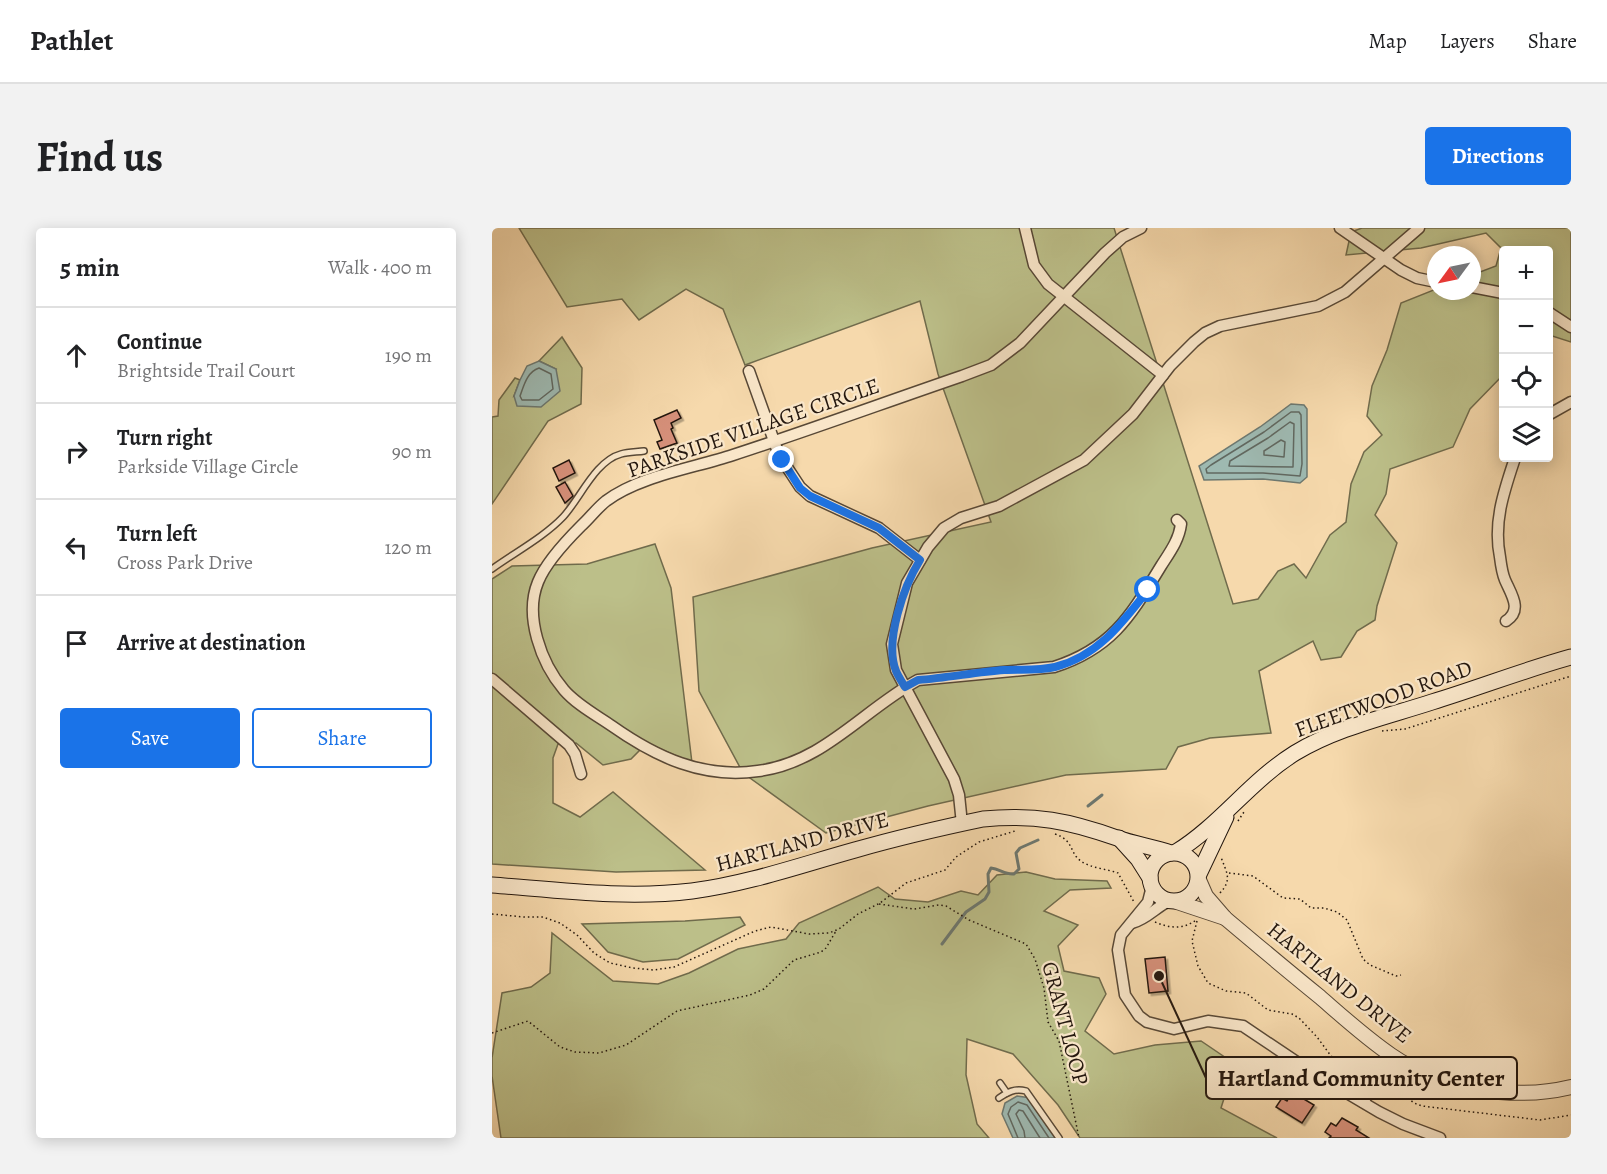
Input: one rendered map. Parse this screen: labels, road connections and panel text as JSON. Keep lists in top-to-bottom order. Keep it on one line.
{"streets":{"main road":["FLEETWOOD ROAD","HARTLAND DRIVE"],"street":["PARKSIDE VILLAGE CIRCLE"],"path":["GRANT LOOP"]},"crossings":[["FLEETWOOD ROAD","HARTLAND DRIVE"]],"places":["Hartland Community Center"],"north":"bottom left","page":{"header":"Pathlet","nav":["Map","Layers","Share"],"buttons":["Directions",["Save","Share"]],"title":"Find us","heading":["5 min","Walk · 400 m"],"map_buttons":["+","−"],"list":[["Continue","Brightside Trail Court","190 m"],["Turn right","Parkside Village Circle","90 m"],["Turn left","Cross Park Drive","120 m"],"Arrive at destination"]}}
